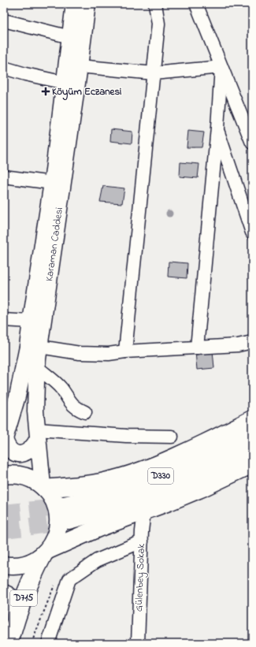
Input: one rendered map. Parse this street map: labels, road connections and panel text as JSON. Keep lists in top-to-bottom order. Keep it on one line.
{"streets":{"highway":["D330","D715"],"main road":["Karaman Caddesi"],"street":["Gülenbey Sokak"]},"places":{"health":["Köyüm Eczanesi"]}}
